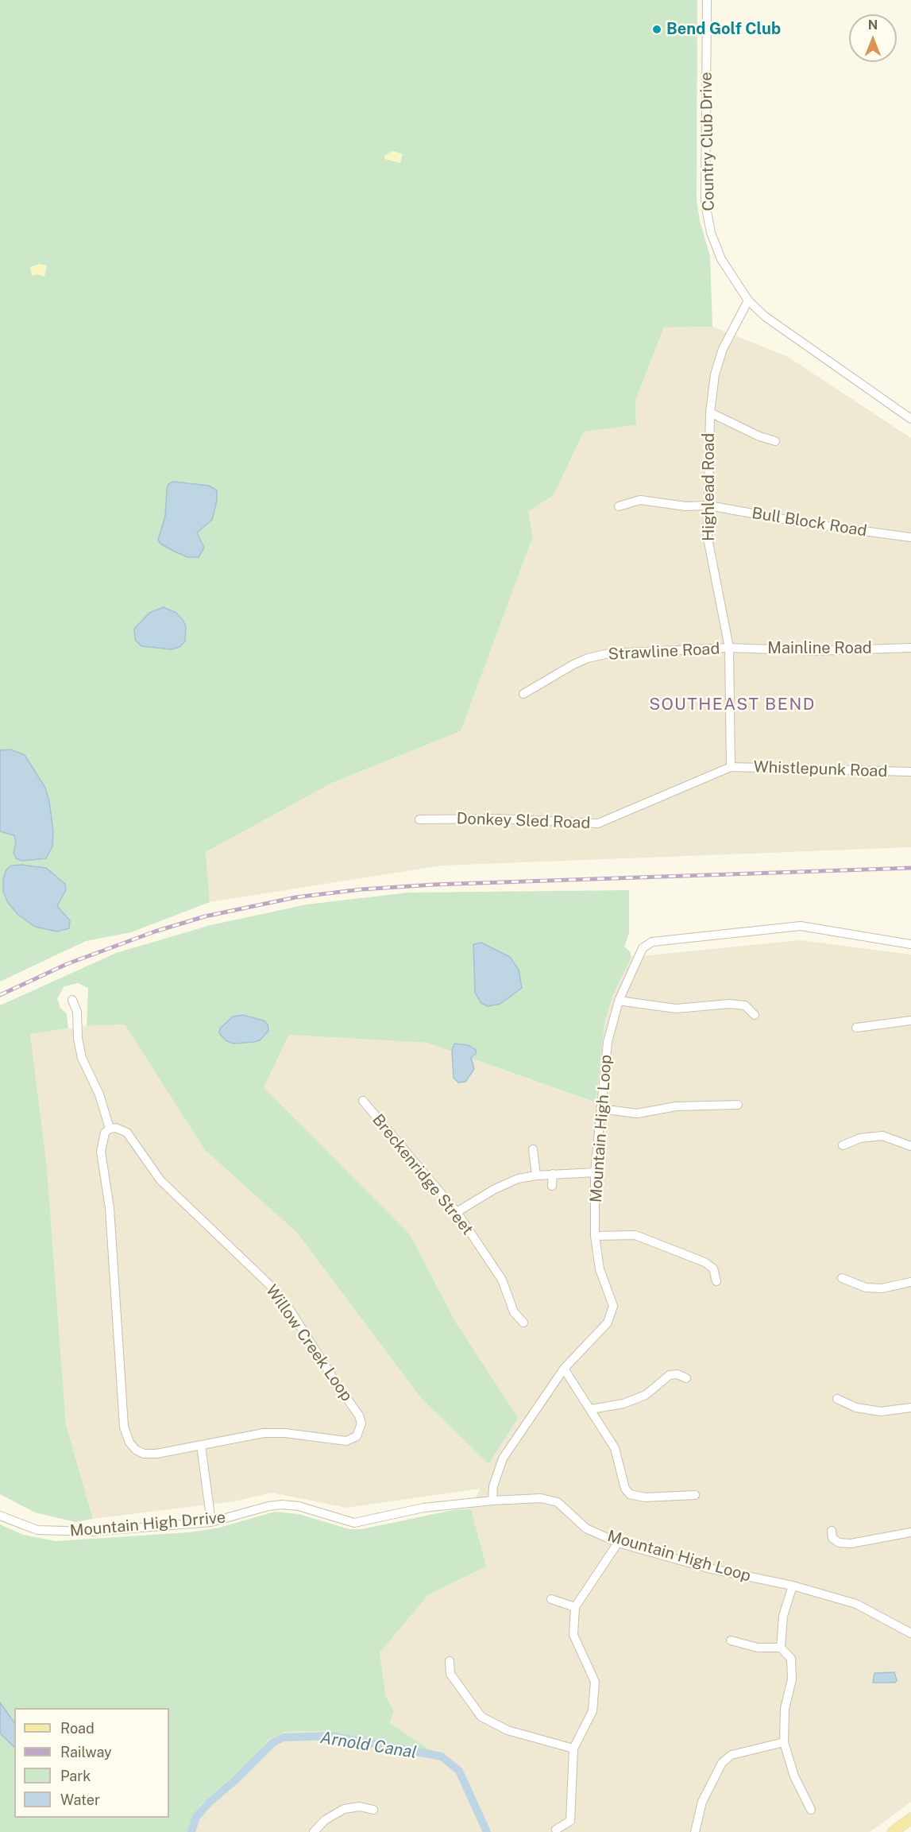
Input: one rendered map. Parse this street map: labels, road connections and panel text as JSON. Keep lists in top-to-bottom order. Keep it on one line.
{"streets":{"street":["Country Club Drive","Highlead Road","Bull Block Road","Mainline Road","Strawline Road","Whistlepunk Road","Donkey Sled Road","Mountain High Loop","Breckenridge Street","Willow Creek Loop","Mountain High Drrive"]},"crossings":[["Country Club Drive","Highlead Road"],["Highlead Road","Bull Block Road"],["Highlead Road","Mainline Road"],["Highlead Road","Strawline Road"],["Highlead Road","Whistlepunk Road"],["Highlead Road","Donkey Sled Road"],["Mainline Road","Strawline Road"],["Whistlepunk Road","Donkey Sled Road"],["Mountain High Loop","Mountain High Drrive"]],"districts":["SOUTHEAST BEND"],"water":["Arnold Canal"],"places":["Bend Golf Club"],"legend":["Road","Railway","Park","Water"],"north":"top"}
